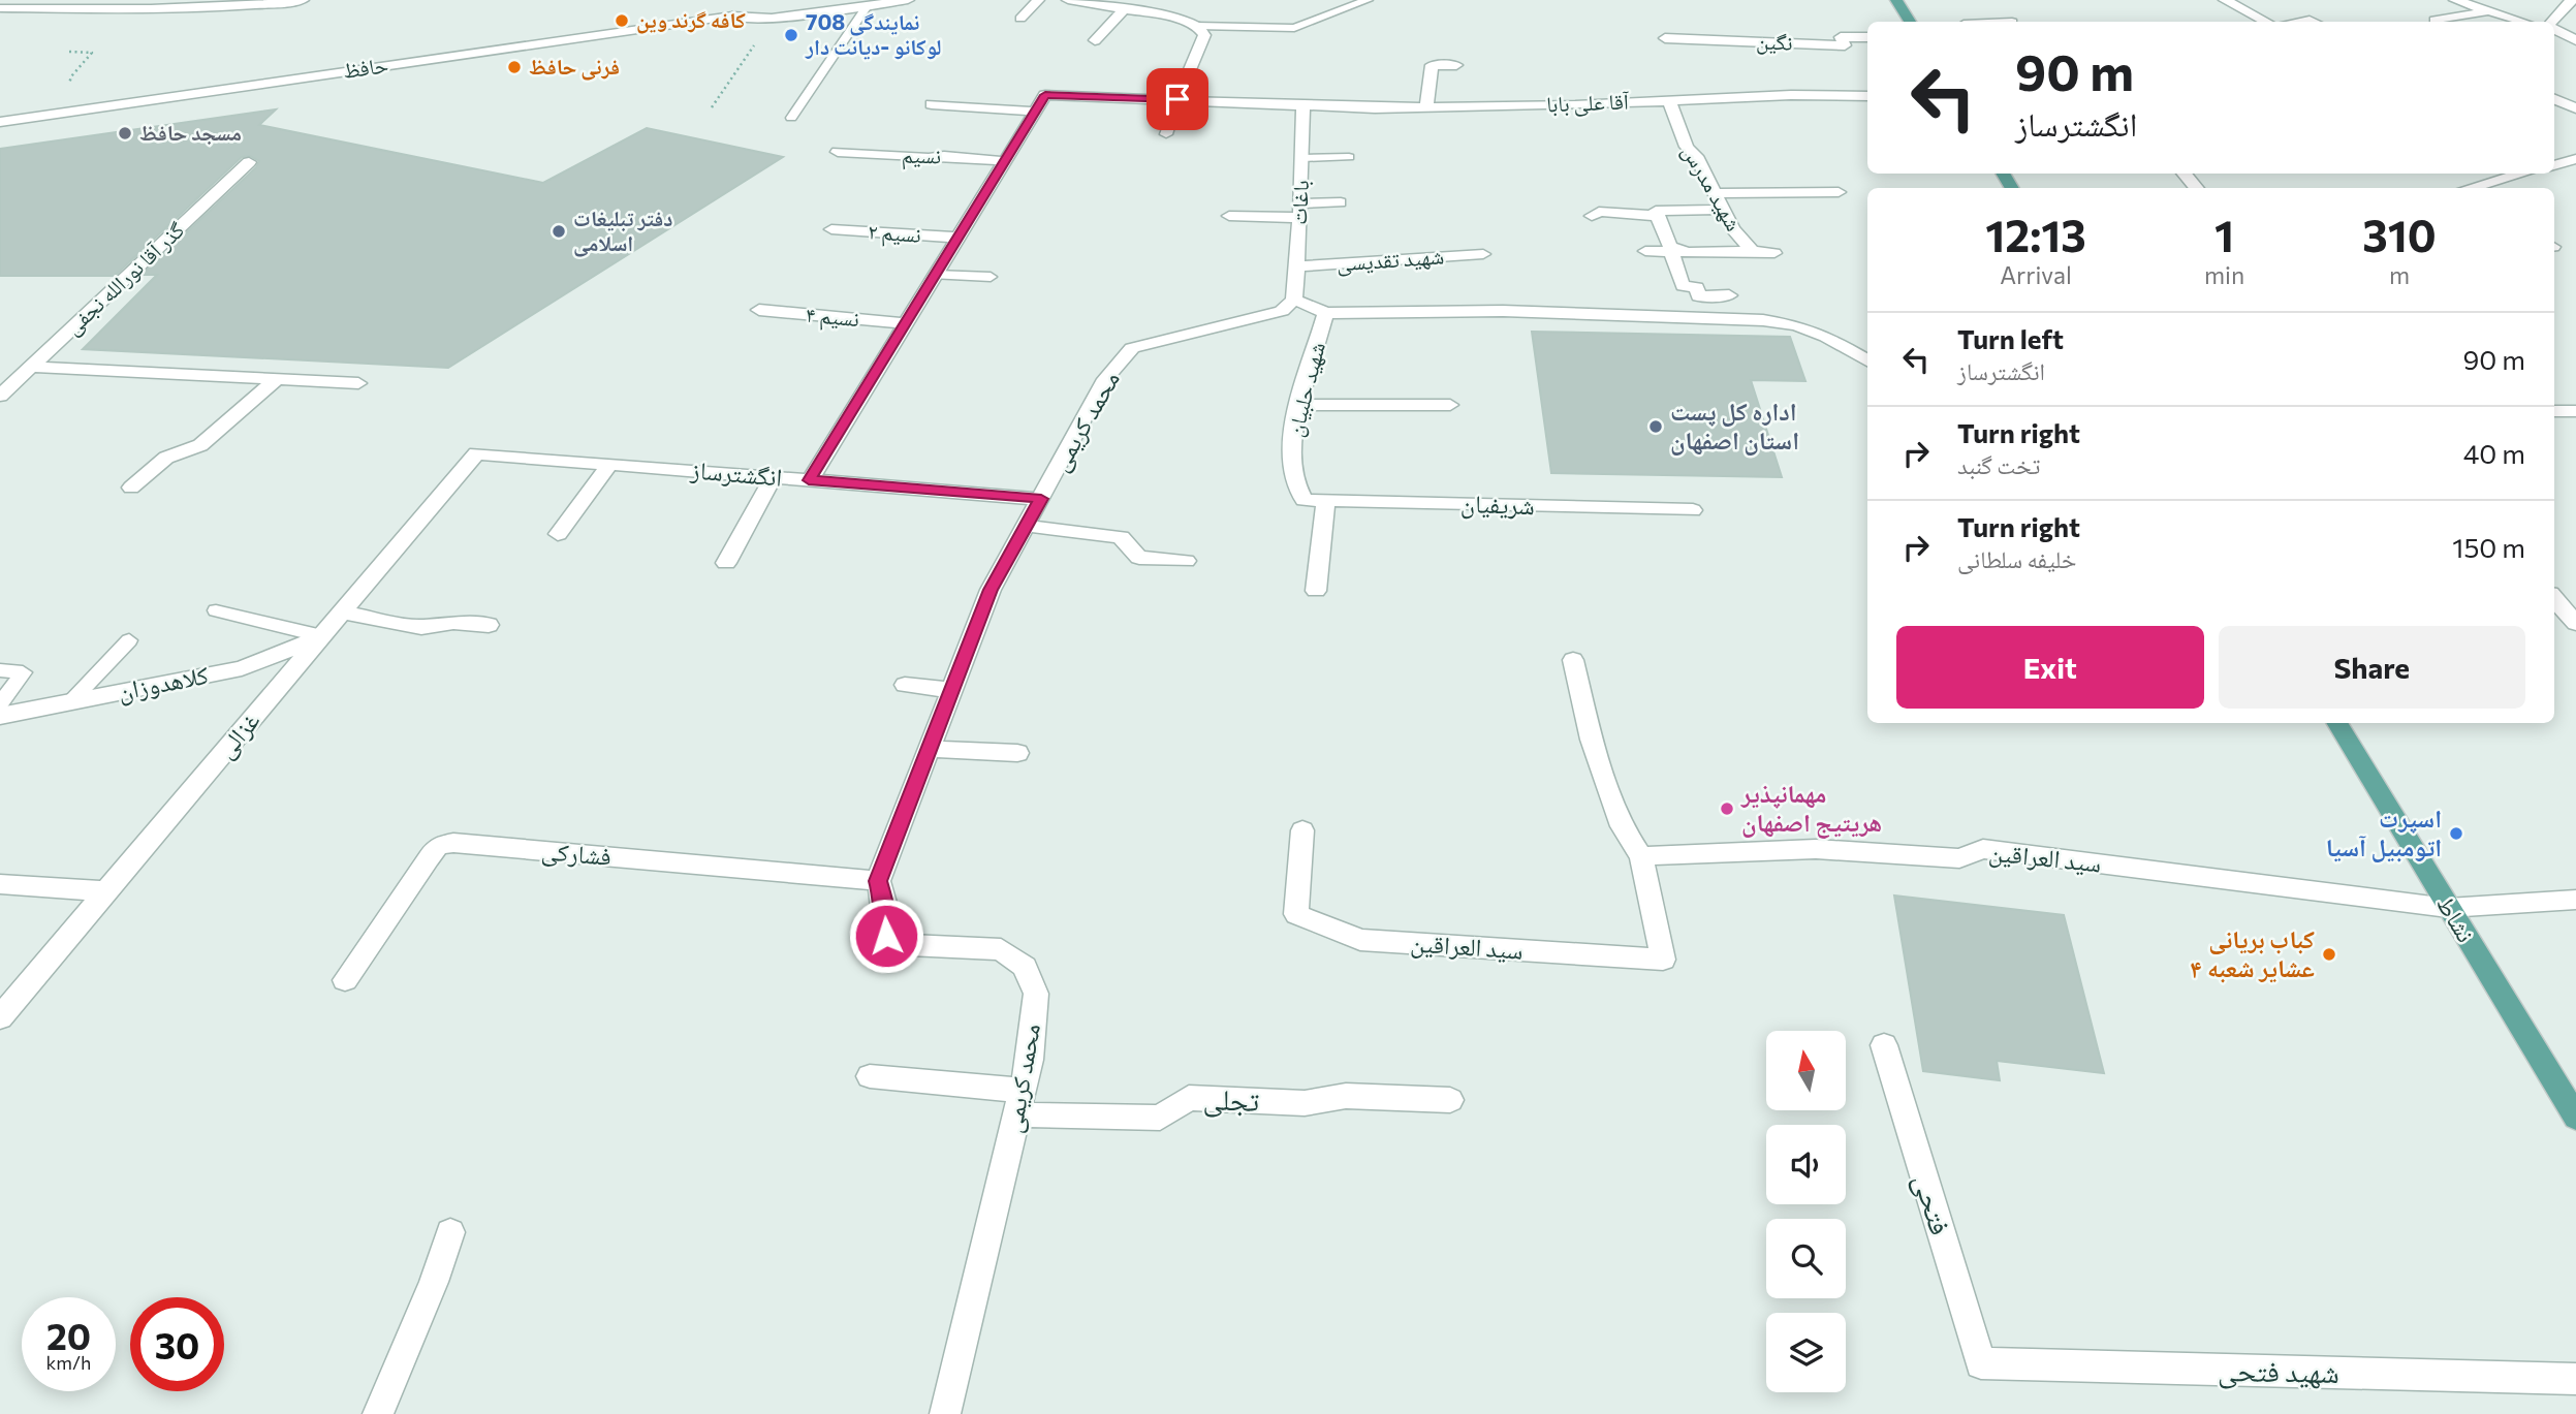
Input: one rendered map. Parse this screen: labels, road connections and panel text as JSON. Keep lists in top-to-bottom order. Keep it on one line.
{"streets":{"main road":["نشاط"],"street":["نگین","حافظ","آقا علی بابا","نسیم","شهید مدرس","باغات","نسیم ۲","شهید تقدیسی","گذر آقا نورالله نجفی","نسیم ۴","شهید حلبیان","محمد کریمی","انگشترساز","شریفیان","کلاهدوزان","غزالی","فشارکی","سید العراقین","تجلی","فتحی","شهید فتحی"]},"crossings":[["آقا علی بابا","شهید مدرس"],["آقا علی بابا","باغات"],["باغات","شهید تقدیسی"],["باغات","شهید حلبیان"],["باغات","محمد کریمی"],["شهید حلبیان","محمد کریمی"],["شهید حلبیان","شریفیان"],["محمد کریمی","انگشترساز"],["محمد کریمی","فشارکی"],["محمد کریمی","تجلی"],["انگشترساز","غزالی"],["کلاهدوزان","غزالی"],["سید العراقین","نشاط"],["فتحی","شهید فتحی"]],"places":["کافه گرند وین","نمایندگی 708 لوکانو -دیانت دار","فرنی حافظ","مسجد حافظ","دفتر تبلیغات اسلامی","اداره کل پست استان اصفهان","مهمانپذیر هریتیج اصفهان","اسپرت اتومبیل آسیا","کباب بریانی عشایر شعبه ۴"],"north":"top","page":{"turn":["90 m","انگشترساز"],"eta":["12:13","Arrival","1","min","310","m"],"list":[{"name":"Turn left","note":"انگشترساز","value":"90 m"},{"name":"Turn right","note":"تخت گنبد","value":"40 m"},{"name":"Turn right","note":"خلیفه سلطانی","value":"150 m"}],"buttons":["Exit","Share"],"speed":"20 km/h","limit":"30"}}
